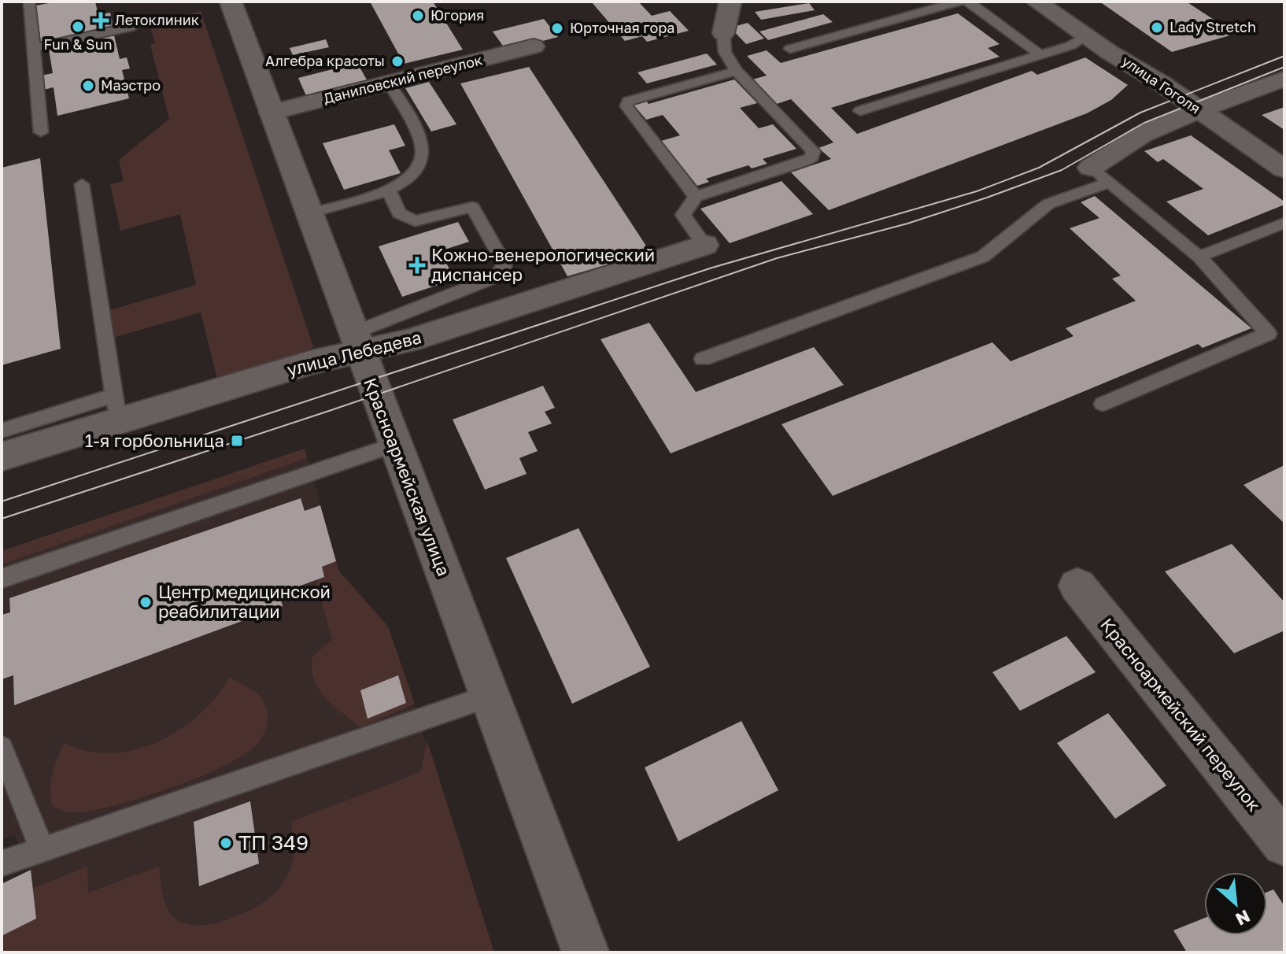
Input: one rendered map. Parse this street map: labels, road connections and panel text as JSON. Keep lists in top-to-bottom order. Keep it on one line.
{"streets":{"street":["Даниловский переулок","улица Гоголя","улица Лебедева","Красноармейская улица","Красноармейский переулок"]},"crossings":[["Даниловский переулок","Красноармейская улица"],["улица Лебедева","Красноармейская улица"]],"places":{"other":["Югория","Fun & Sun","Lady Stretch","Юрточная гора","Алгебра красоты","Маэстро","Центр медицинской реабилитации","ТП 349"],"health":["Летоклиник","Кожно-венерологический диспансер"],"transit":["1-я горбольница"]},"north":"bottom right"}
